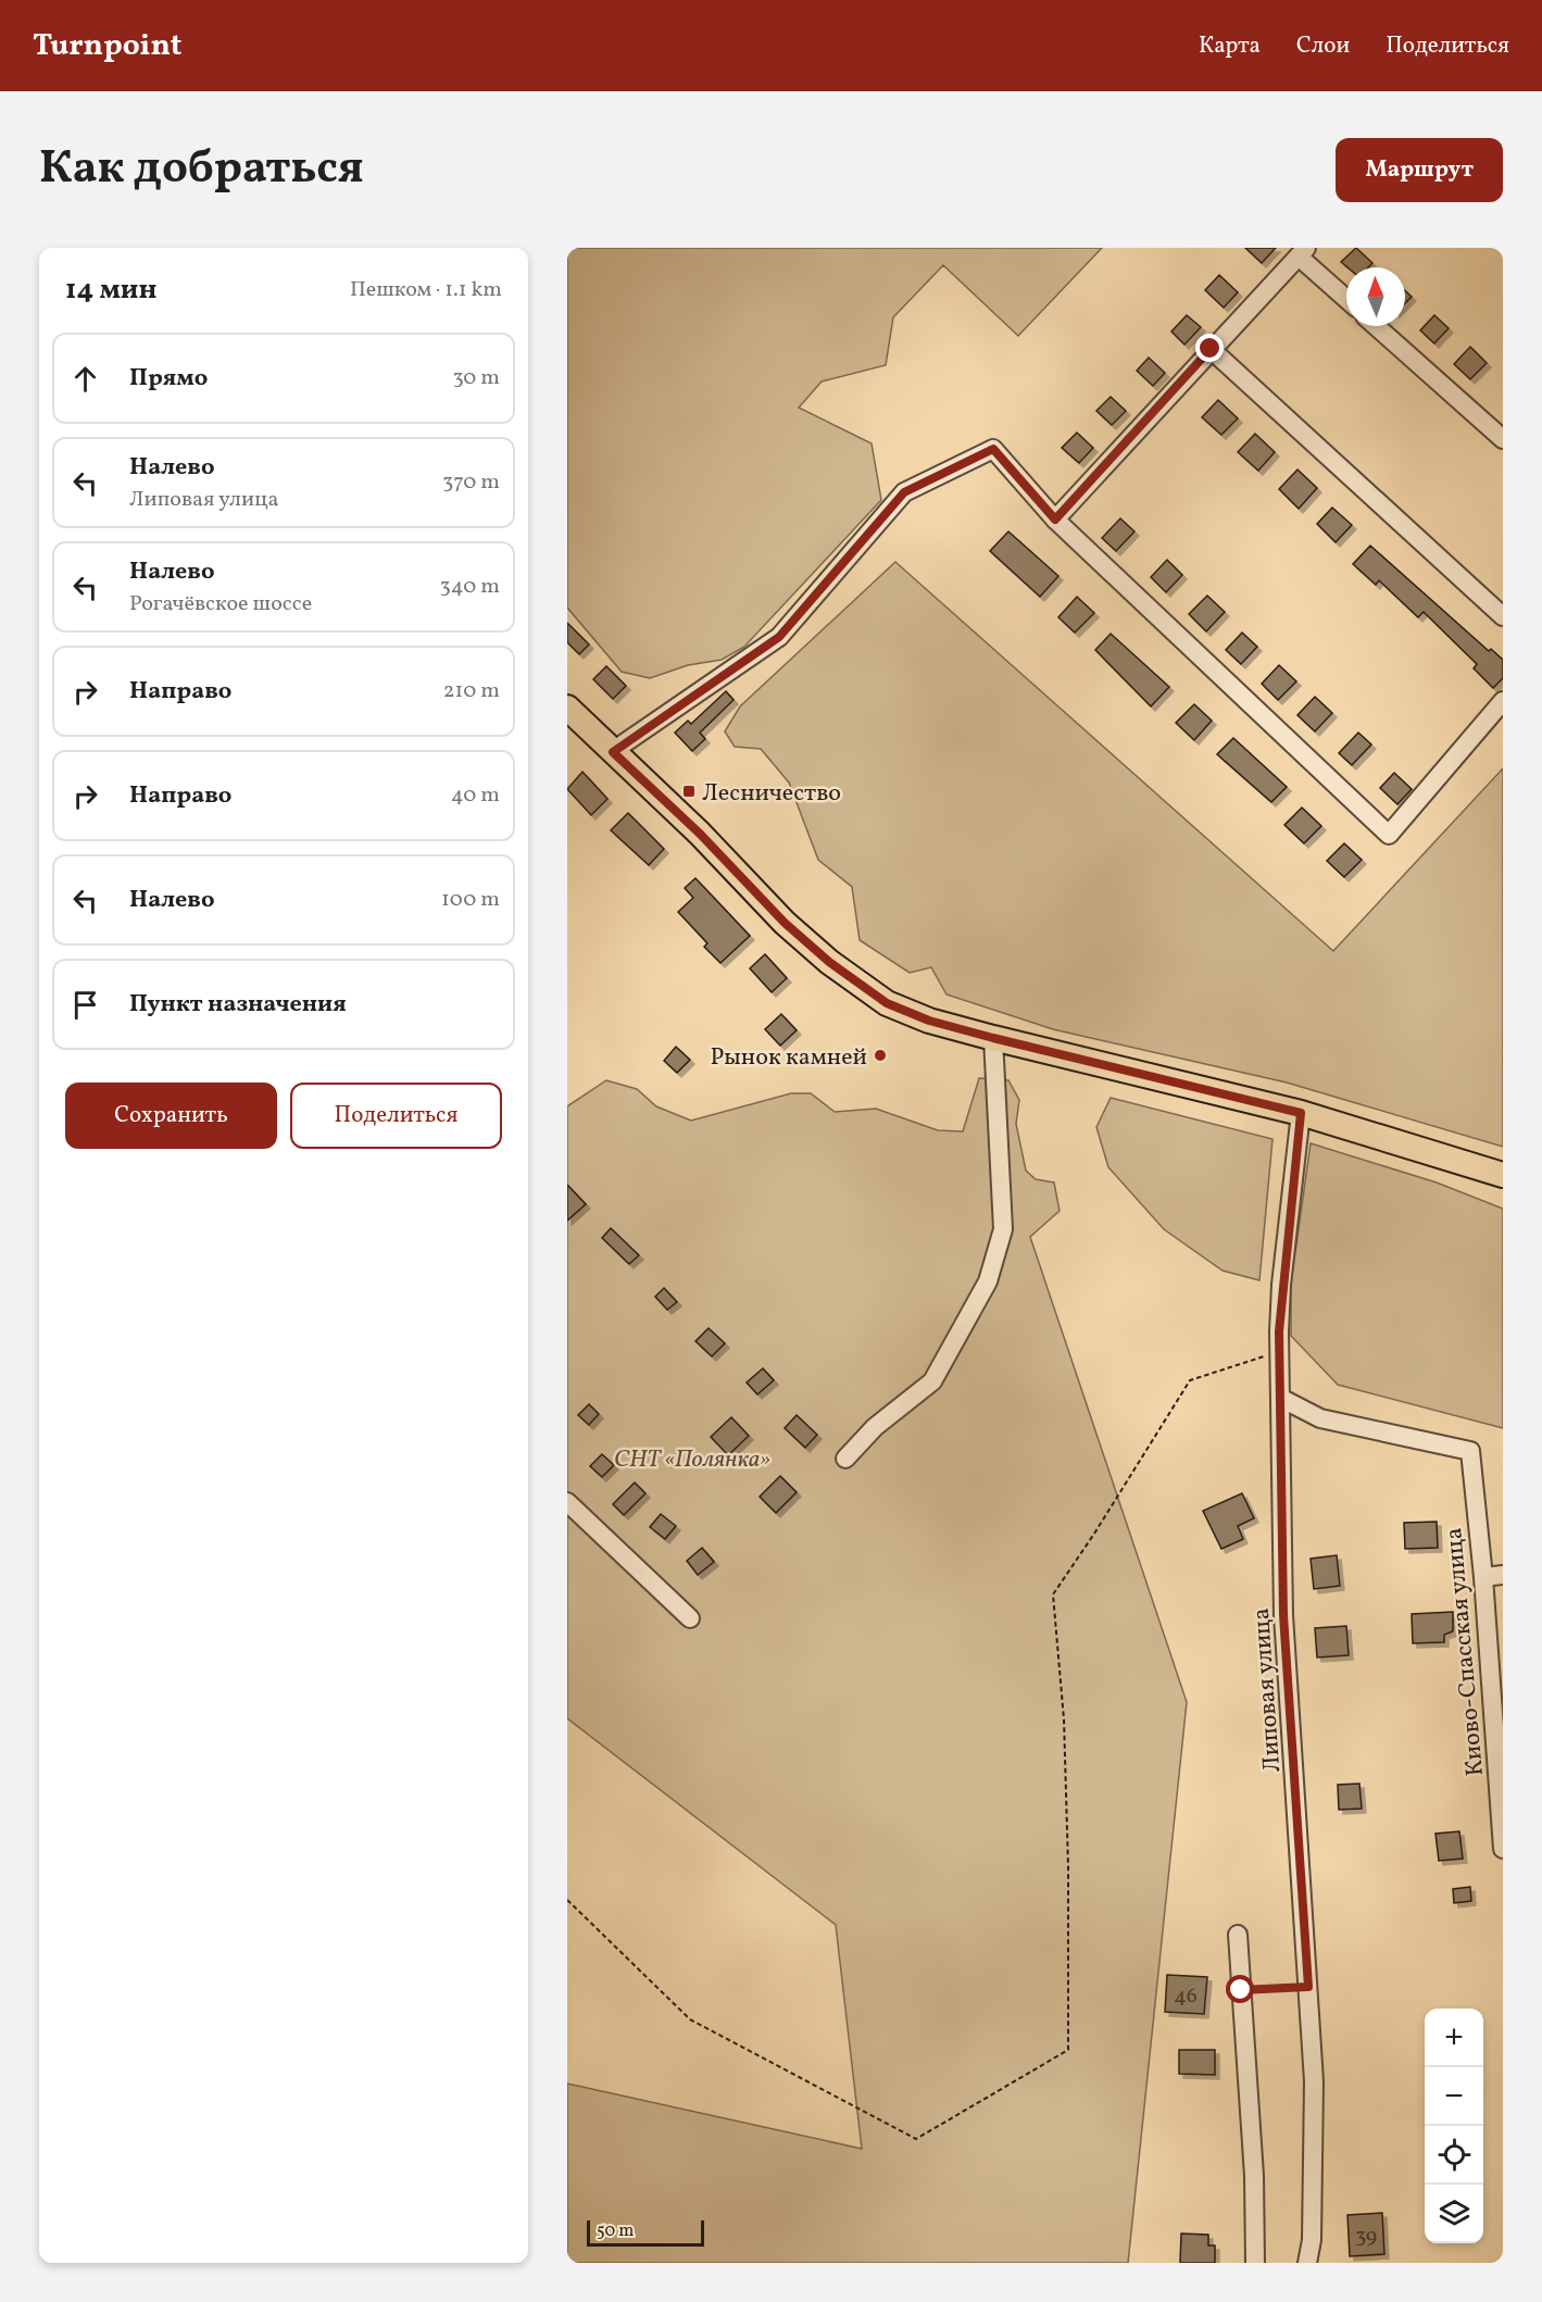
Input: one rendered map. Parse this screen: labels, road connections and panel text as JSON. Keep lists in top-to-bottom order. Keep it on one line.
{"streets":{"street":["Киово-Спасская улица","Липовая улица"]},"crossings":[["Киово-Спасская улица","Липовая улица"]],"parks":["СНТ «Полянка»"],"places":{"transit":["Лесничество"],"other":["Рынок камней"]},"house_numbers":["46","39"],"scale_bar":"50 m","north":"top","page":{"header":"Turnpoint","nav":["Карта","Слои","Поделиться"],"title":"Как добраться","buttons":["Маршрут",["Сохранить","Поделиться"]],"heading":["14 мин","Пешком · 1.1 km"],"list":[["Прямо","30 m"],["Налево","Липовая улица","370 m"],["Налево","Рогачёвское шоссе","340 m"],["Направо","210 m"],["Направо","40 m"],["Налево","100 m"],"Пункт назначения"],"map_buttons":["+","−"],"scale":"50 m"}}
